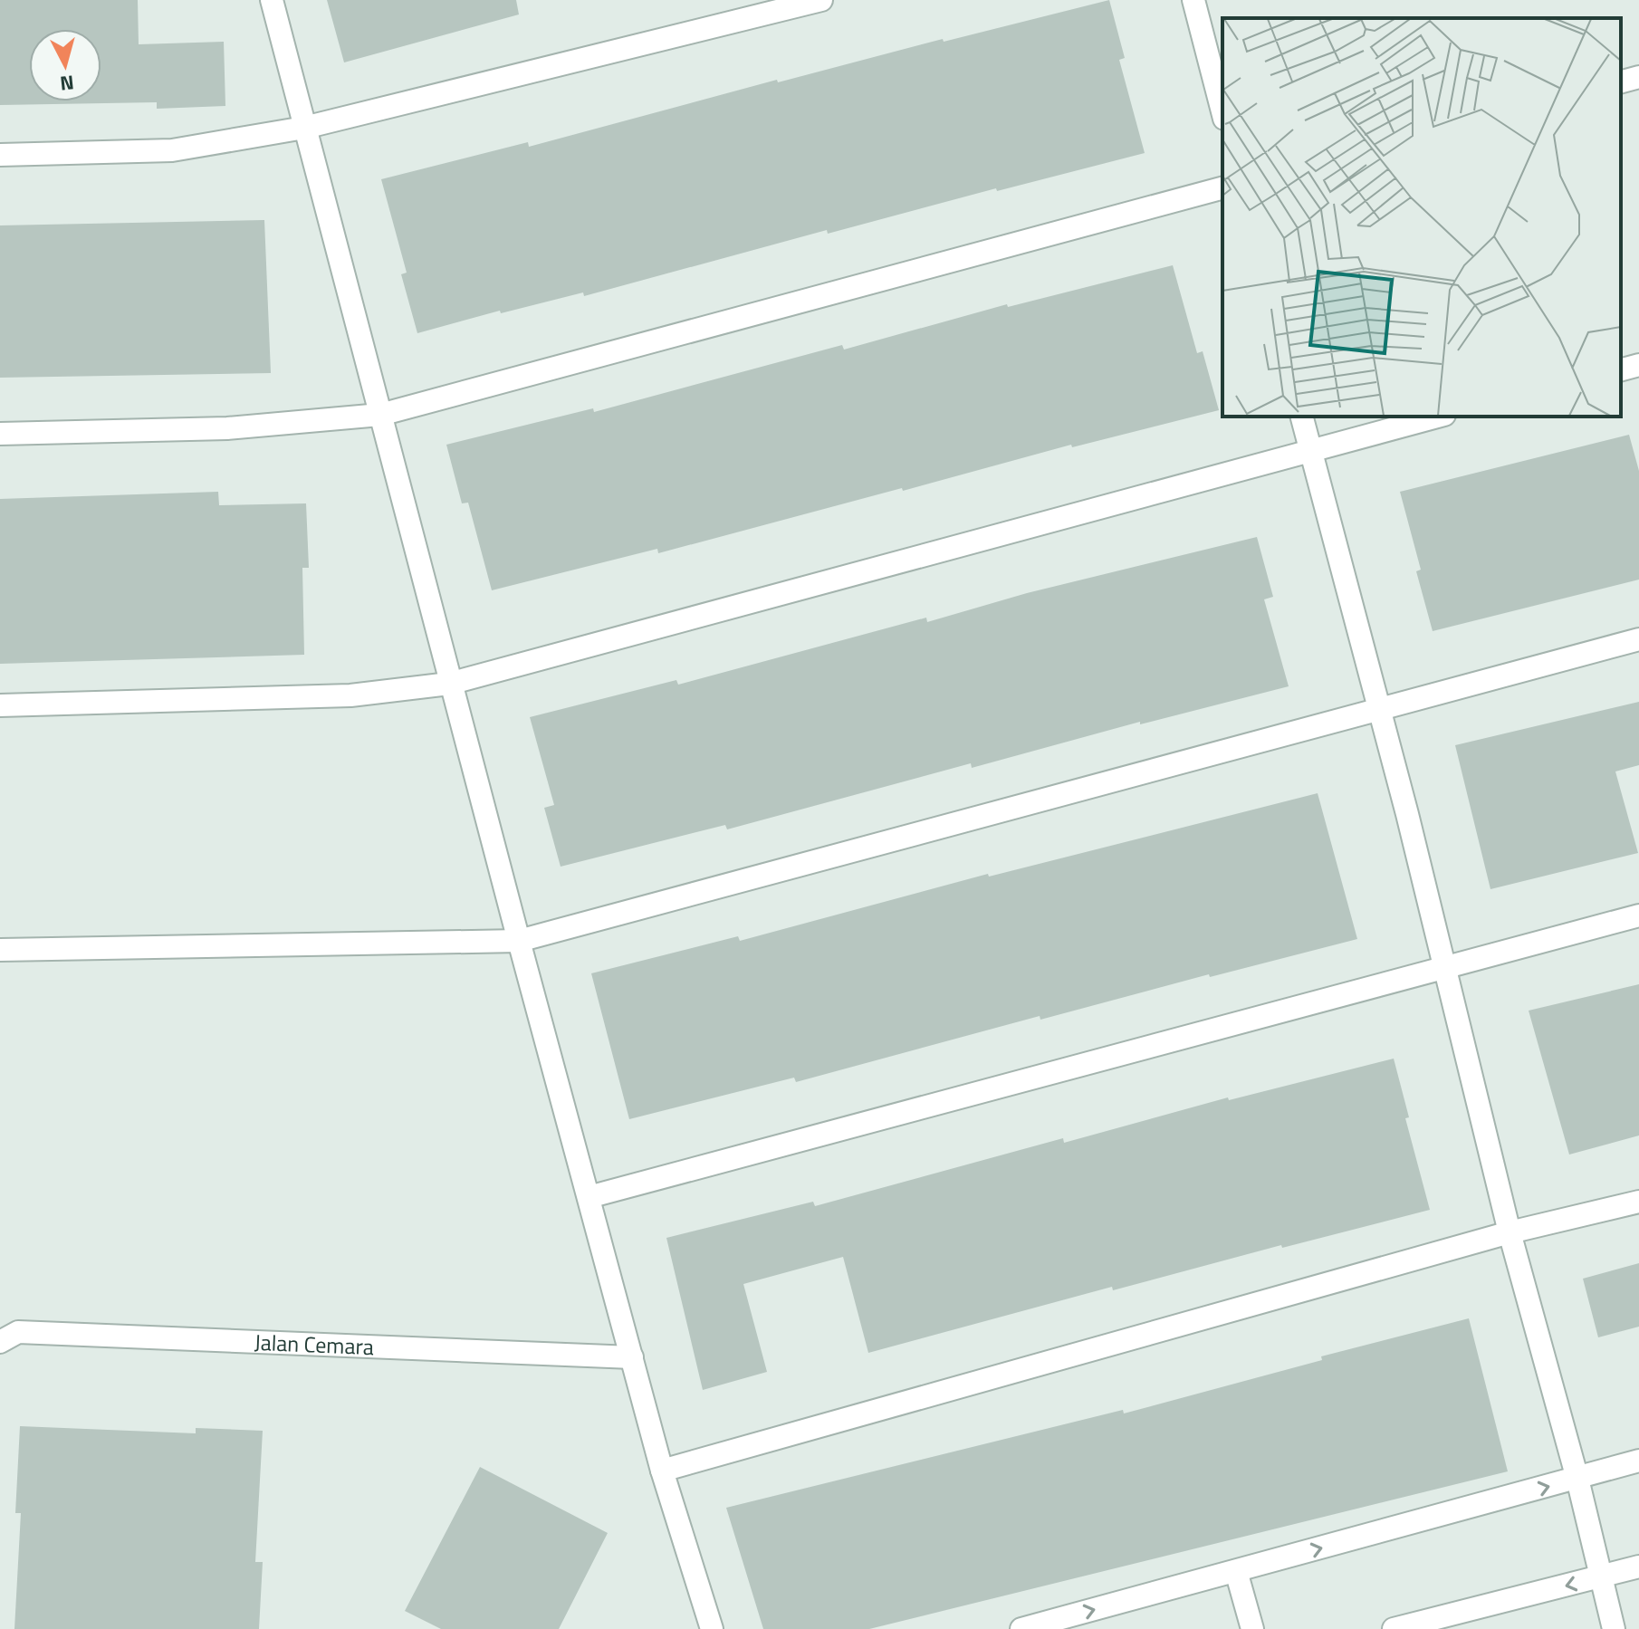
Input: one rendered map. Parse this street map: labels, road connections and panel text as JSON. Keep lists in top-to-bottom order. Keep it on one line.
{"streets":{"street":["Jalan Cemara"]},"north":"bottom"}
